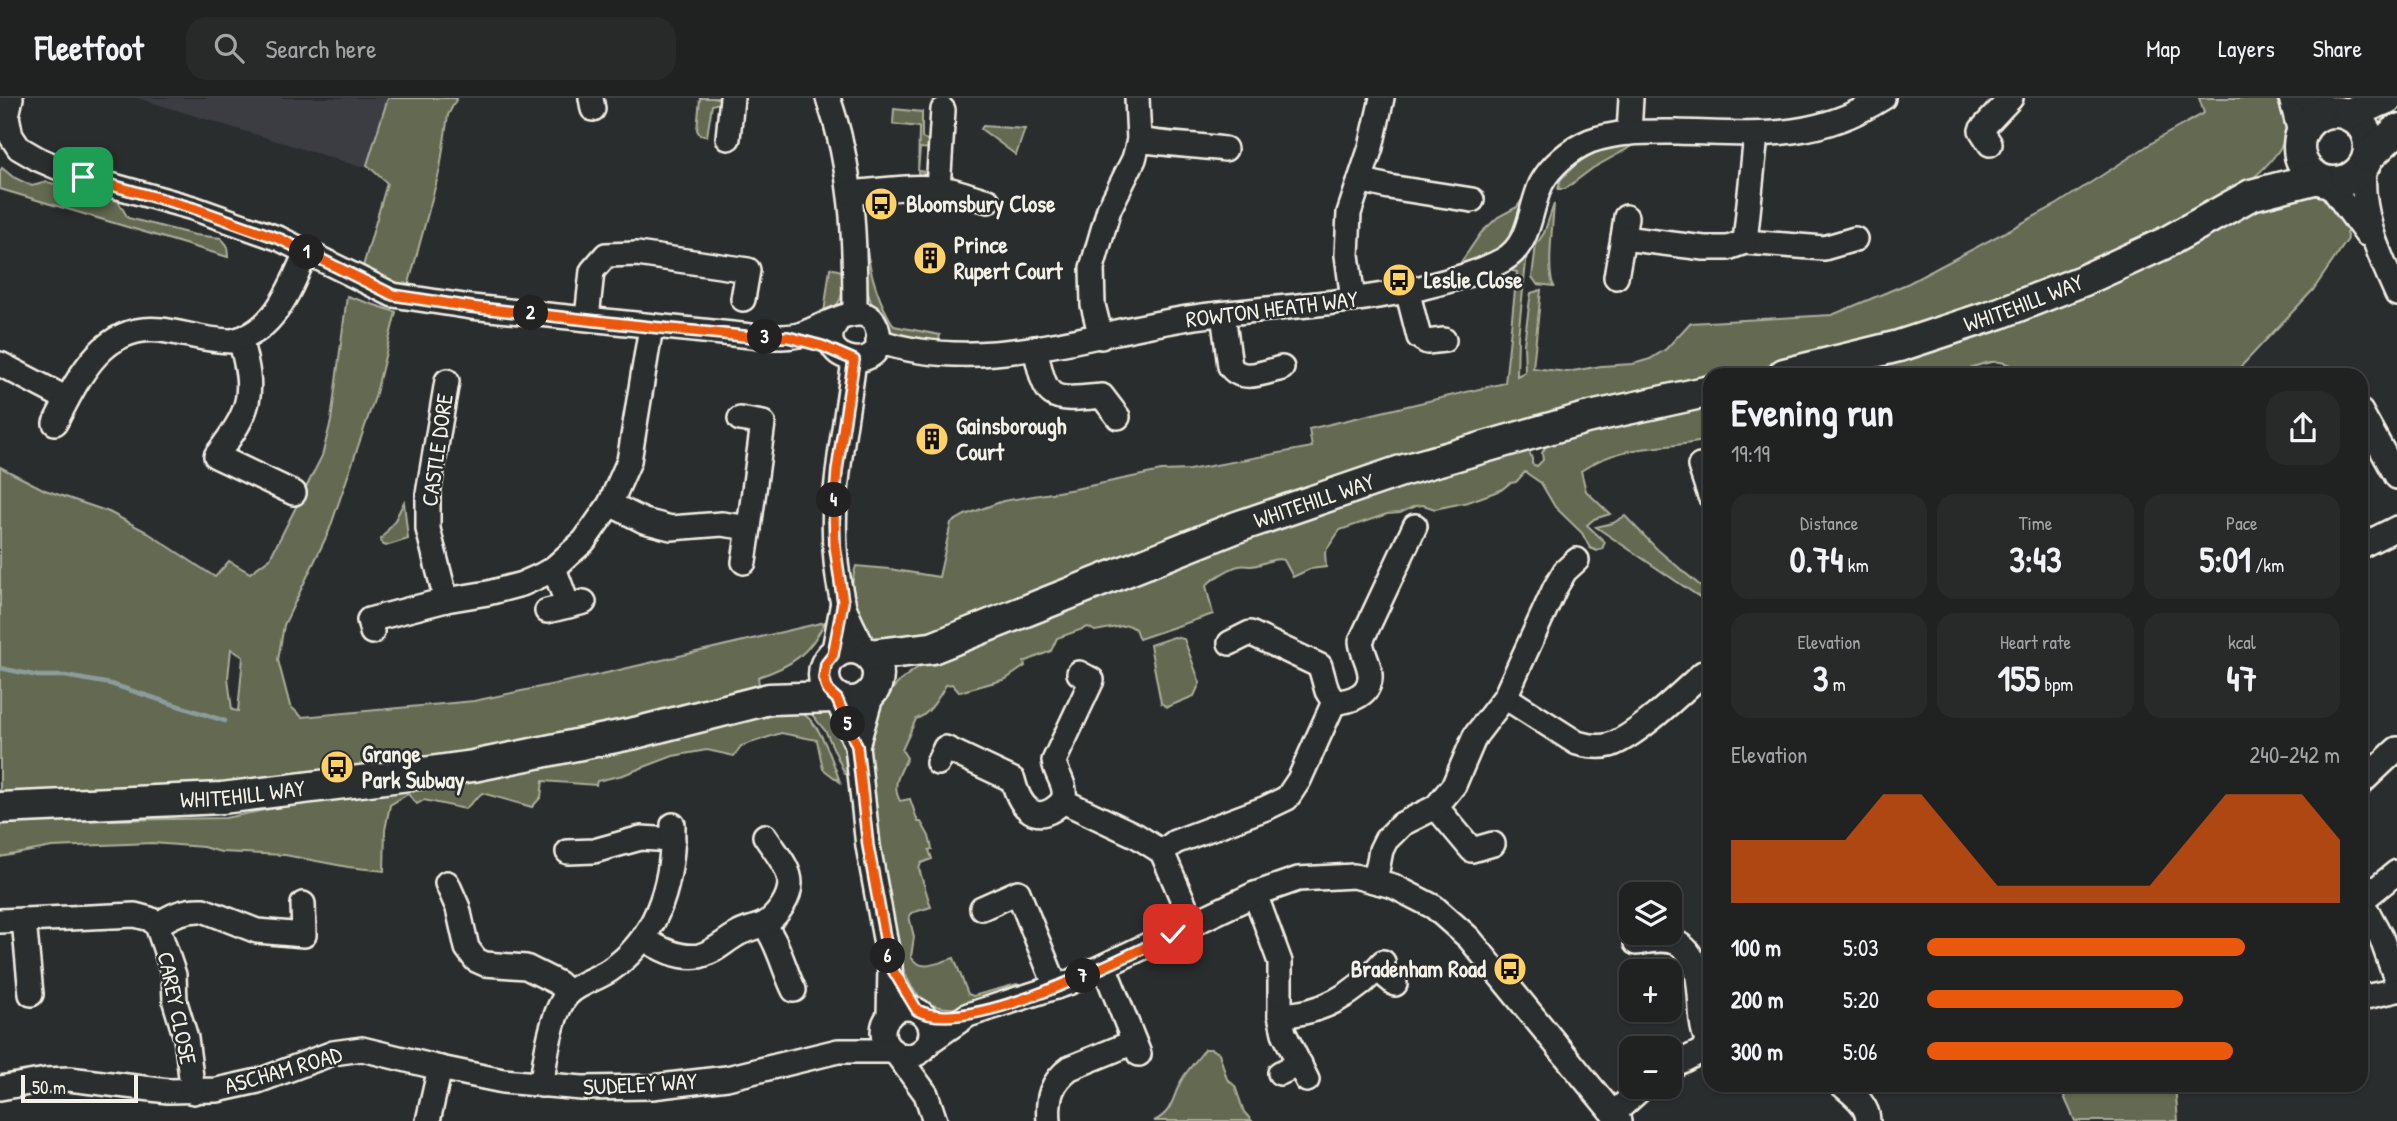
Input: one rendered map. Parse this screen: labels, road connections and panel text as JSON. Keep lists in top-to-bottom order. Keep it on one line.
{"streets":{"main road":["WHITEHILL WAY"],"street":["ROWTON HEATH WAY","CASTLE DORE","CAREY CLOSE","ASCHAM ROAD","SUDELEY WAY"]},"crossings":[["CAREY CLOSE","ASCHAM ROAD"],["ASCHAM ROAD","SUDELEY WAY"]],"places":{"bus stop":["Bloomsbury Close","Leslie Close","Grange Park Subway","Bradenham Road"],"building":["Prince Rupert Court","Gainsborough Court"]},"scale_bar":"50 m","page":{"header":"Fleetfoot","search":"Search here","nav":["Map","Layers","Share"],"pins":["1","2","3","4","5","6","7"],"heading":["Evening run","19:19"],"stats":[["Distance","0.74 km"],["Time","3:43"],["Pace","5:01 /km"],["Elevation","3 m"],["Heart rate","155 bpm"],["kcal","47"]],"chart":["Elevation","240–242 m"],"map_buttons":["+","−"],"list":[{"name":"100 m","note":"5:03"},{"name":"200 m","note":"5:20"},{"name":"300 m","note":"5:06"}],"scale":"50 m"}}
